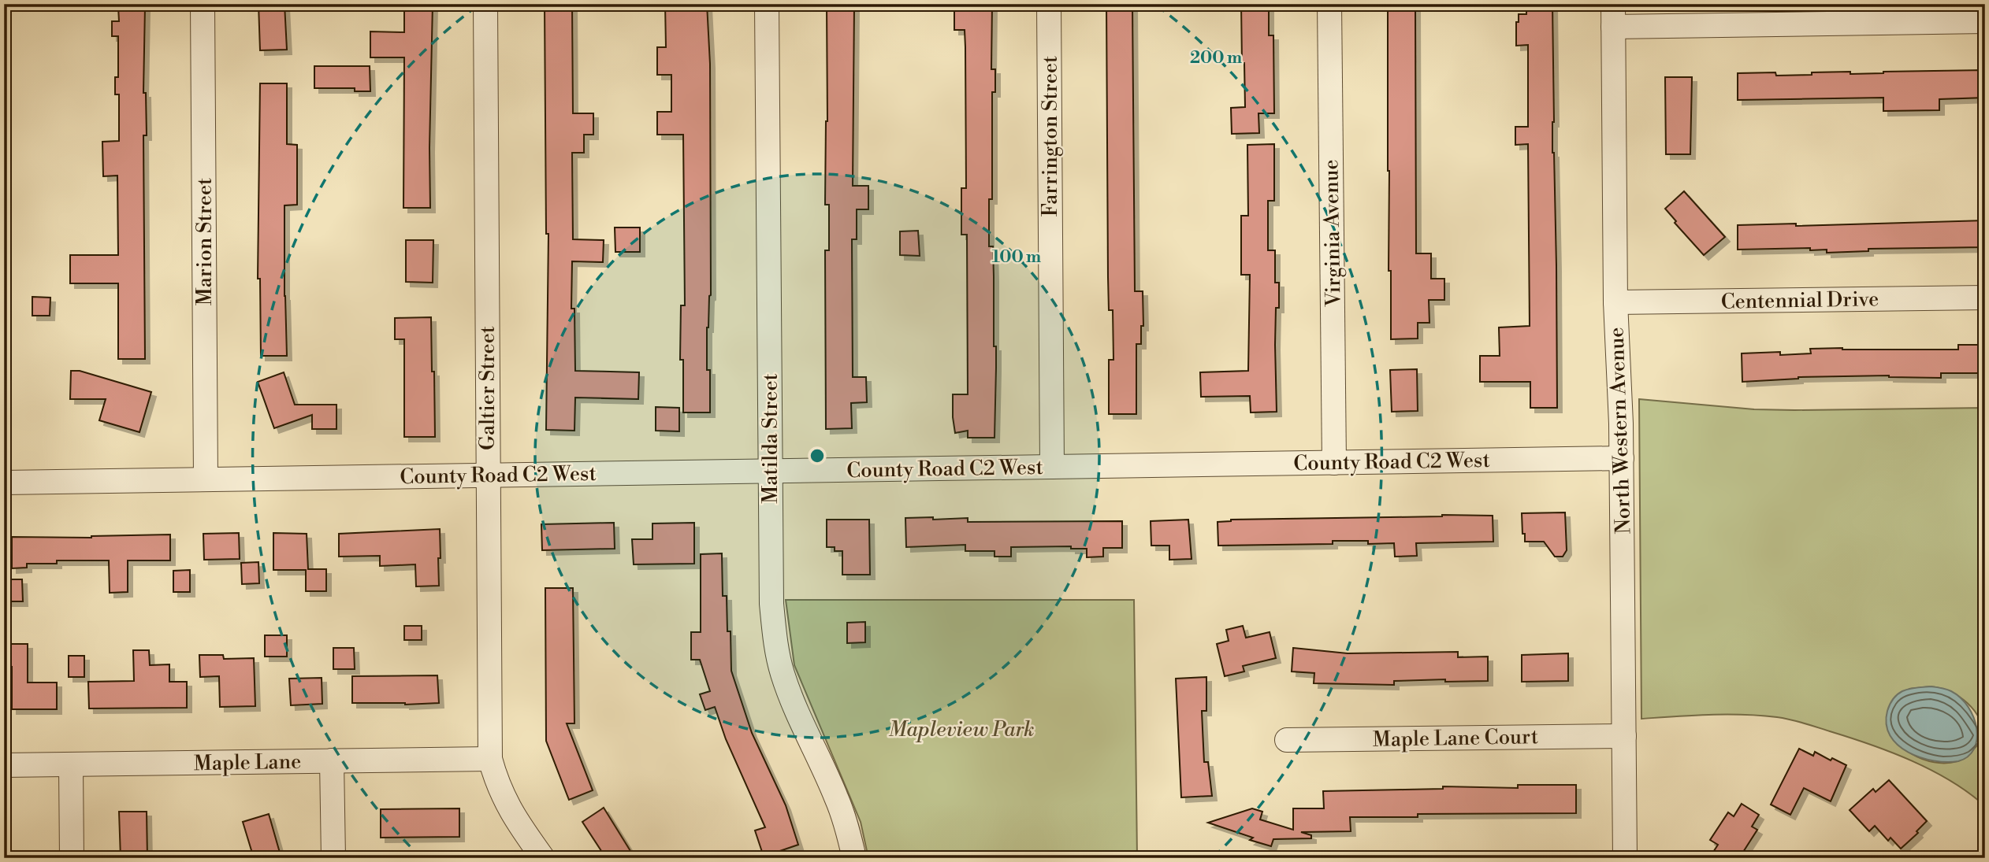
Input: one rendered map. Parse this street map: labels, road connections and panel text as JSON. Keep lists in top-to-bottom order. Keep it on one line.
{"streets":{"street":["Farrington Street","Virginia Avenue","Marion Street","Centennial Drive","Galtier Street","North Western Avenue","Matilda Street","County Road C2 West","Maple Lane Court","Maple Lane"]},"crossings":[["Farrington Street","County Road C2 West"],["Virginia Avenue","County Road C2 West"],["Marion Street","County Road C2 West"],["Centennial Drive","North Western Avenue"],["Galtier Street","County Road C2 West"],["Galtier Street","Maple Lane"],["North Western Avenue","County Road C2 West"],["North Western Avenue","Maple Lane Court"],["Matilda Street","County Road C2 West"]],"parks":["Mapleview Park"],"rings":["200 m","100 m"]}
